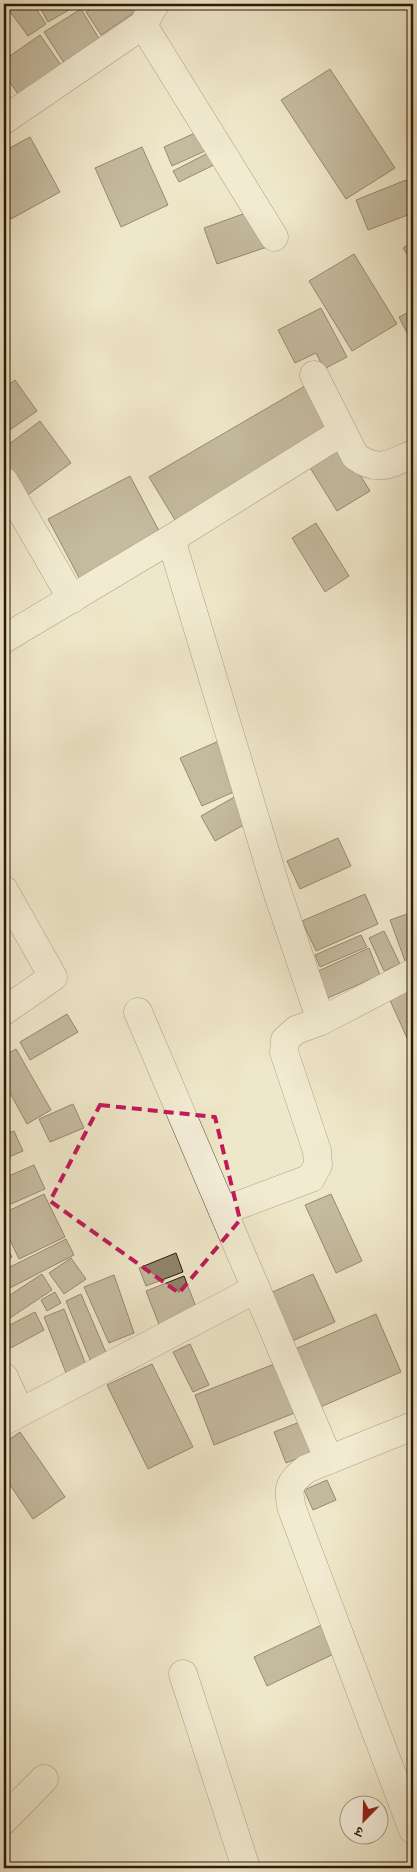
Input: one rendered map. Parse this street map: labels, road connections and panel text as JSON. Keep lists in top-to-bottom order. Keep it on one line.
{"north":"bottom left"}
